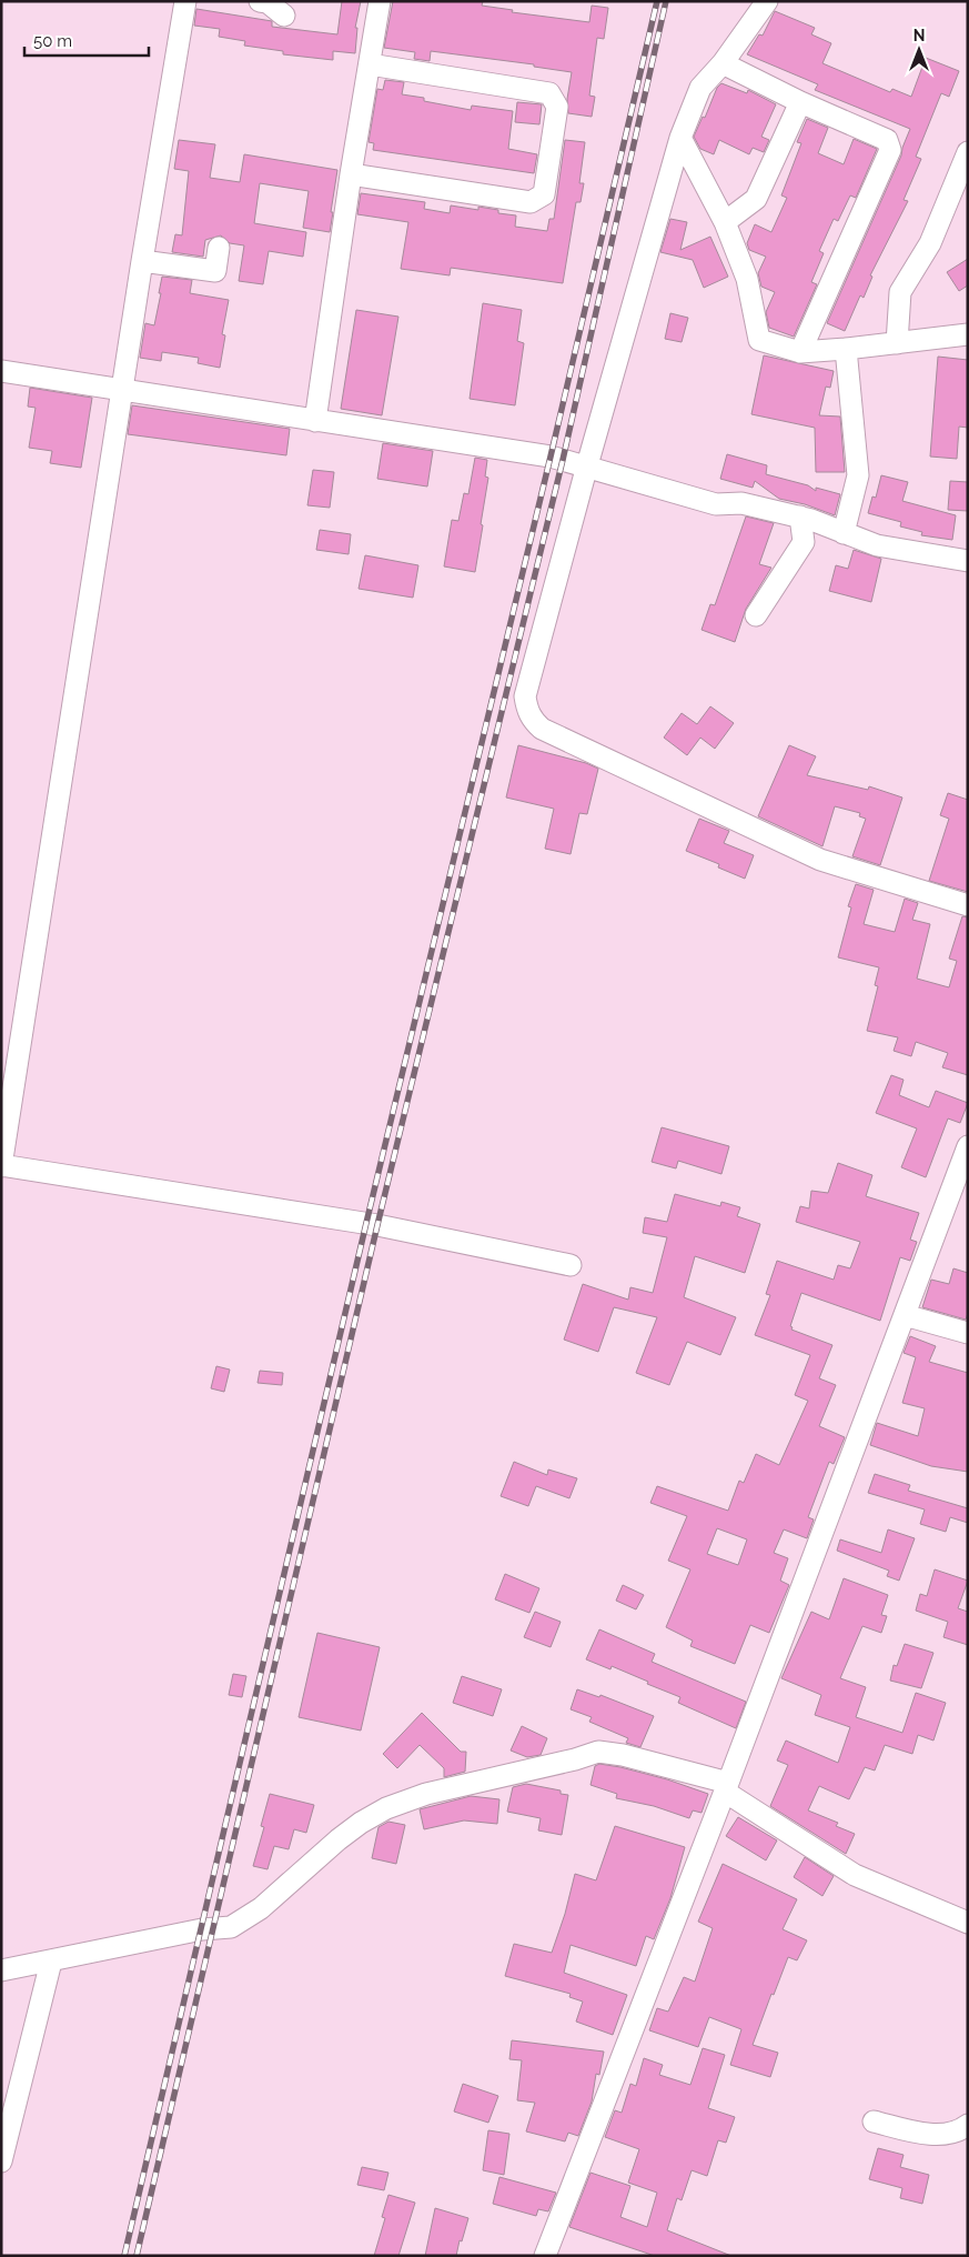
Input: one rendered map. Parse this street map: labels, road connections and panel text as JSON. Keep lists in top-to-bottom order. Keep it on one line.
{"scale_bar":"50 m","north":"top"}
